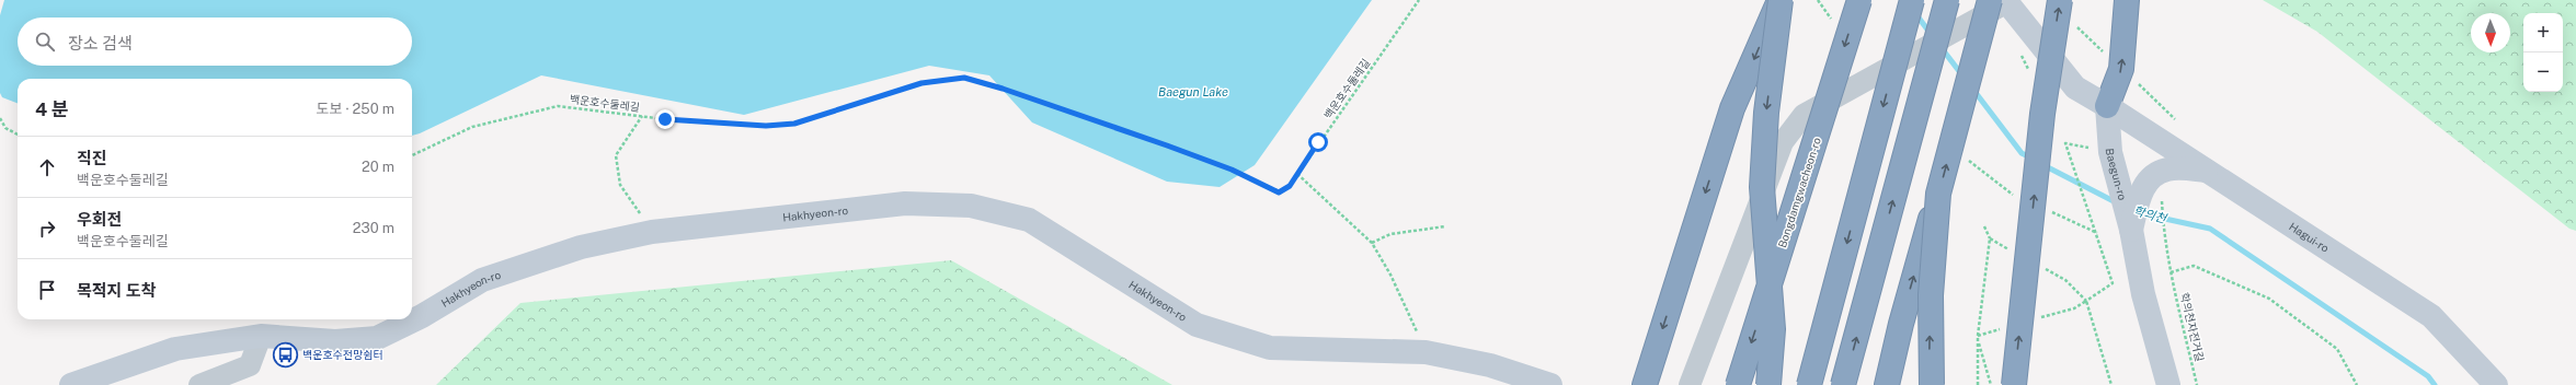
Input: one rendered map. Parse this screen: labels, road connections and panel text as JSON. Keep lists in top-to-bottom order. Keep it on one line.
{"streets":{"highway":["Bongdamgwacheon-ro"],"street":["Baegun-ro","Hakhyeon-ro","Hagui-ro"],"path":["백운호수둘레길","학의천자전거길"]},"crossings":[["Baegun-ro","Hagui-ro"]],"water":["Baegun Lake","학의천"],"places":{"bus stop":["백운호수전망쉼터"]},"north":"bottom","page":{"map_buttons":["+","−"],"search":"장소 검색","heading":["4 분","도보 · 250 m"],"list":[["직진","백운호수둘레길","20 m"],["우회전","백운호수둘레길","230 m"],"목적지 도착"]}}
